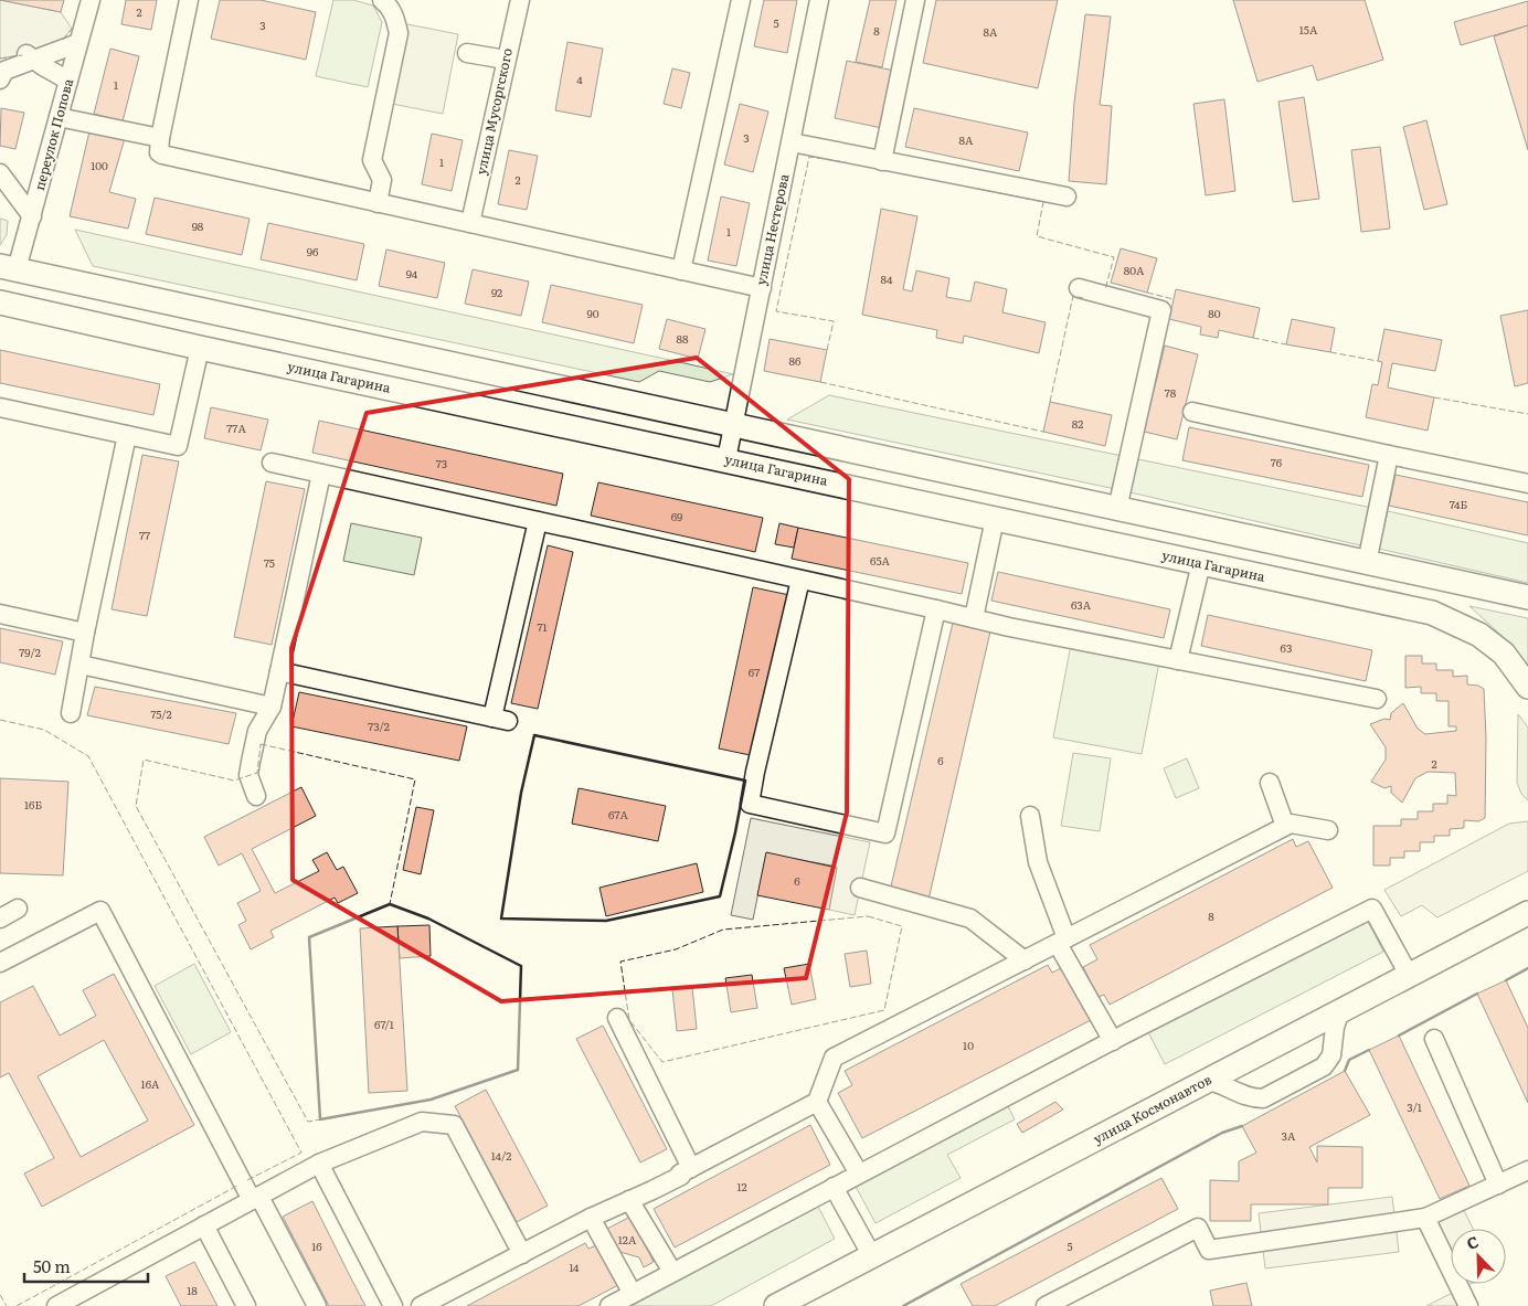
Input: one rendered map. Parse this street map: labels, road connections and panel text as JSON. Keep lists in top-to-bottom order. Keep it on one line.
{"streets":{"main road":["улица Гагарина","улица Космонавтов"],"street":["улица Мусоргского","переулок Попова","улица Нестерова"]},"crossings":[["улица Нестерова","улица Гагарина"]],"house_numbers":["2","5","3","15А","8","8А","4","1","3","8А","1","100","2","98","1","96","80А","94","84","92","90","80","88","86","78","82","77А","76","73","74Б","69","77","65А","75","63А","71","63","79/2","67","75/2","73/2","6","2","16Б","67А","6","8","67/1","10","16А","3/1","3А","14/2","12","12А","16","5","14","18"],"scale_bar":"50 m","north":"top left"}
